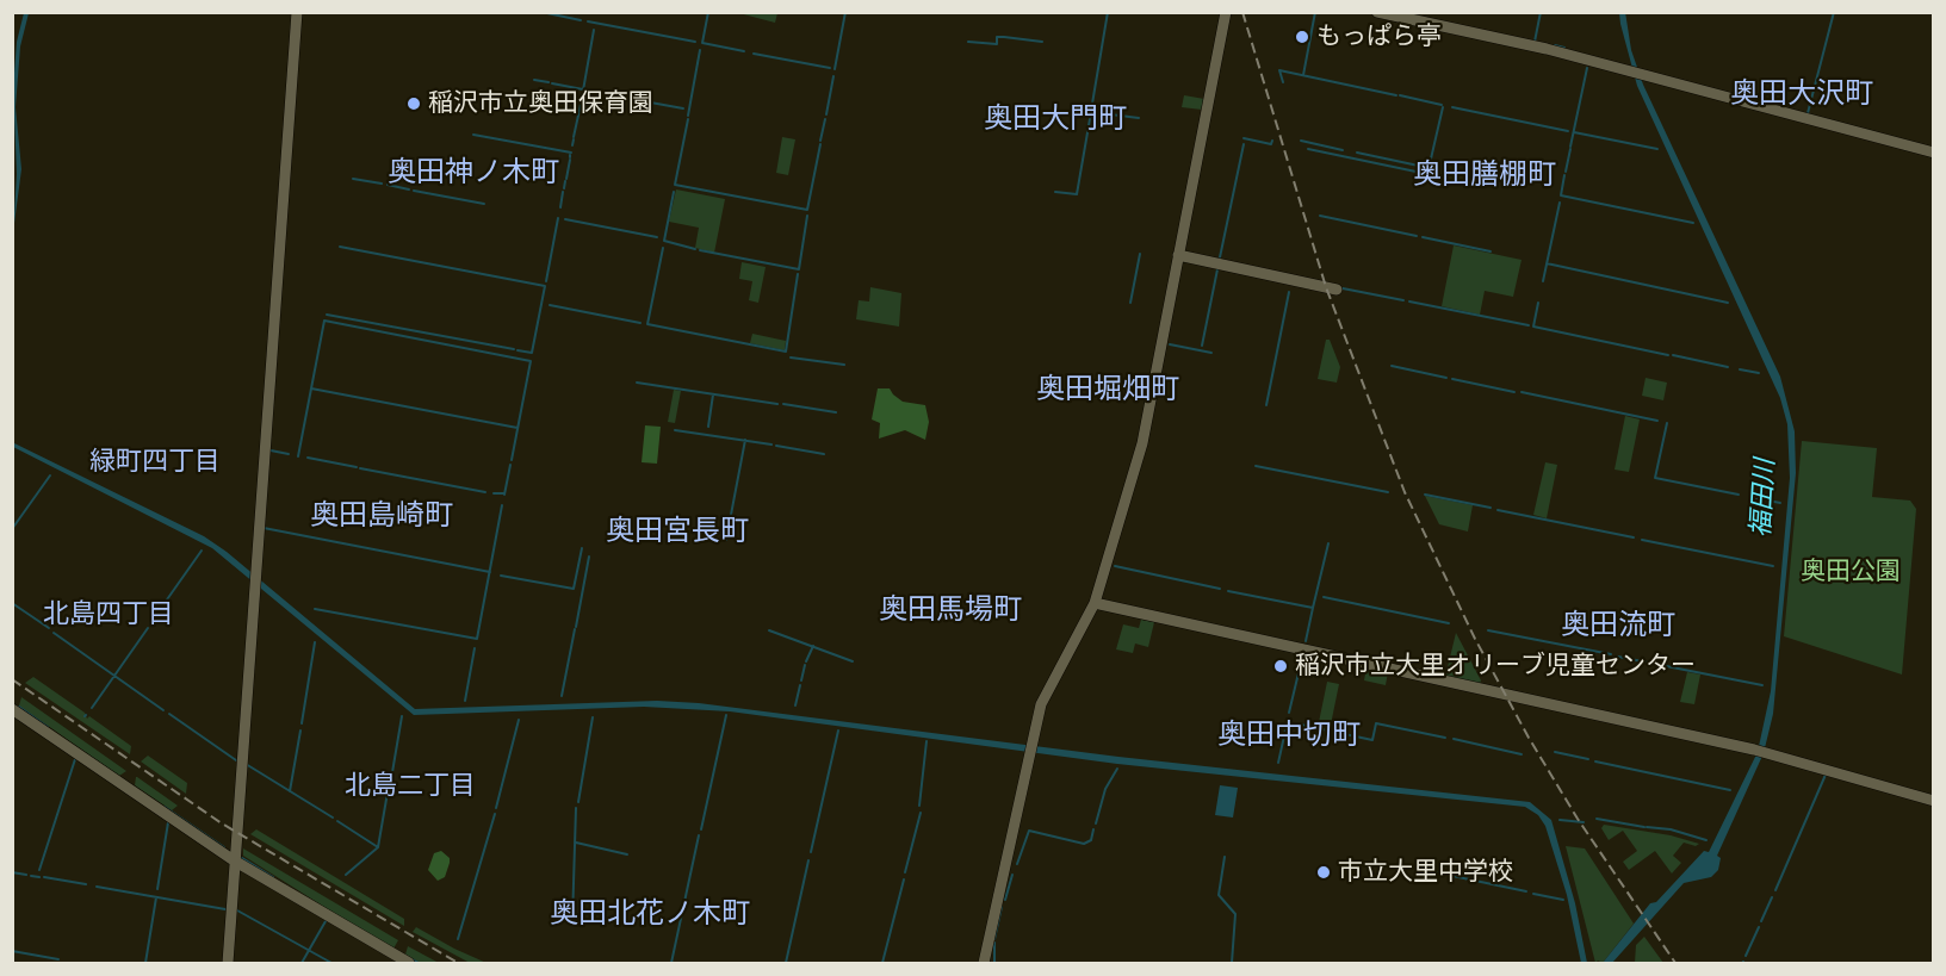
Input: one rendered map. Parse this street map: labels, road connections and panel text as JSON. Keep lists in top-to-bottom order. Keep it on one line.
{"districts":["奥田大沢町","奥田大門町","奥田神ノ木町","奥田膳棚町","奥田堀畑町","緑町四丁目","奥田島崎町","奥田宮長町","奥田馬場町","北島四丁目","奥田流町","奥田中切町","北島二丁目","奥田北花ノ木町"],"water":["福田川"],"parks":["奥田公園"],"places":["もっぱら亭","稲沢市立奥田保育園","稲沢市立大里オリーブ児童センター","市立大里中学校"]}
